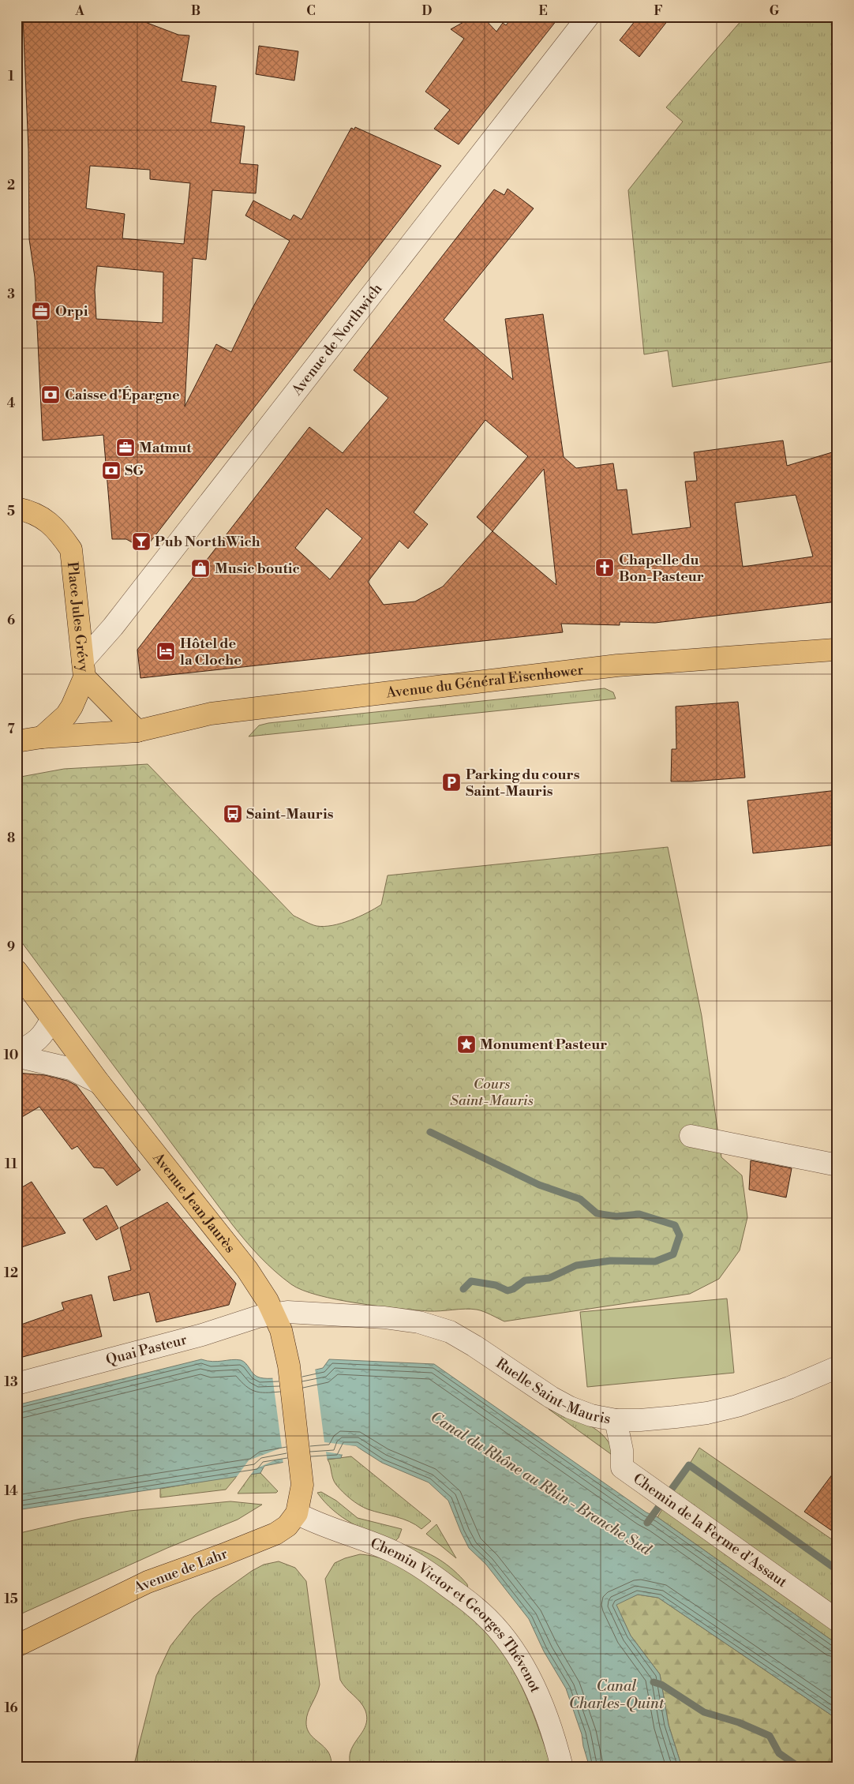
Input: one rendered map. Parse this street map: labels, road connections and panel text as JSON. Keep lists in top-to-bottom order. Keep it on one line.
{"streets":{"main road":["Place Jules Grévy","Avenue du Général Eisenhower","Avenue Jean Jaurès","Avenue de Lahr"],"street":["Avenue de Northwich","Quai Pasteur","Ruelle Saint-Mauris","Chemin de la Ferme d'Assaut","Chemin Victor et Georges Thévenot"]},"crossings":[["Avenue de Northwich","Place Jules Grévy"],["Place Jules Grévy","Avenue du Général Eisenhower"],["Avenue Jean Jaurès","Quai Pasteur"],["Avenue Jean Jaurès","Ruelle Saint-Mauris"],["Avenue Jean Jaurès","Avenue de Lahr"],["Quai Pasteur","Ruelle Saint-Mauris"],["Ruelle Saint-Mauris","Chemin de la Ferme d'Assaut"],["Avenue de Lahr","Chemin Victor et Georges Thévenot"]],"water":["Canal du Rhône au Rhin - Branche Sud","Canal Charles-Quint"],"parks":["Cours Saint-Mauris"],"places":{"office":["Orpi","Matmut"],"bank":["Caisse d'Épargne","SG"],"bar":["Pub NorthWich"],"church":["Chapelle du Bon-Pasteur"],"shop":["Music boutic"],"hotel":["Hôtel de la Cloche"],"parking":["Parking du cours Saint-Mauris"],"bus stop":["Saint-Mauris"],"place":["Monument Pasteur"]},"grid":{"columns":["A","B","C","D","E","F","G"],"rows":["1","2","3","4","5","6","7","8","9","10","11","12","13","14","15","16"]}}
